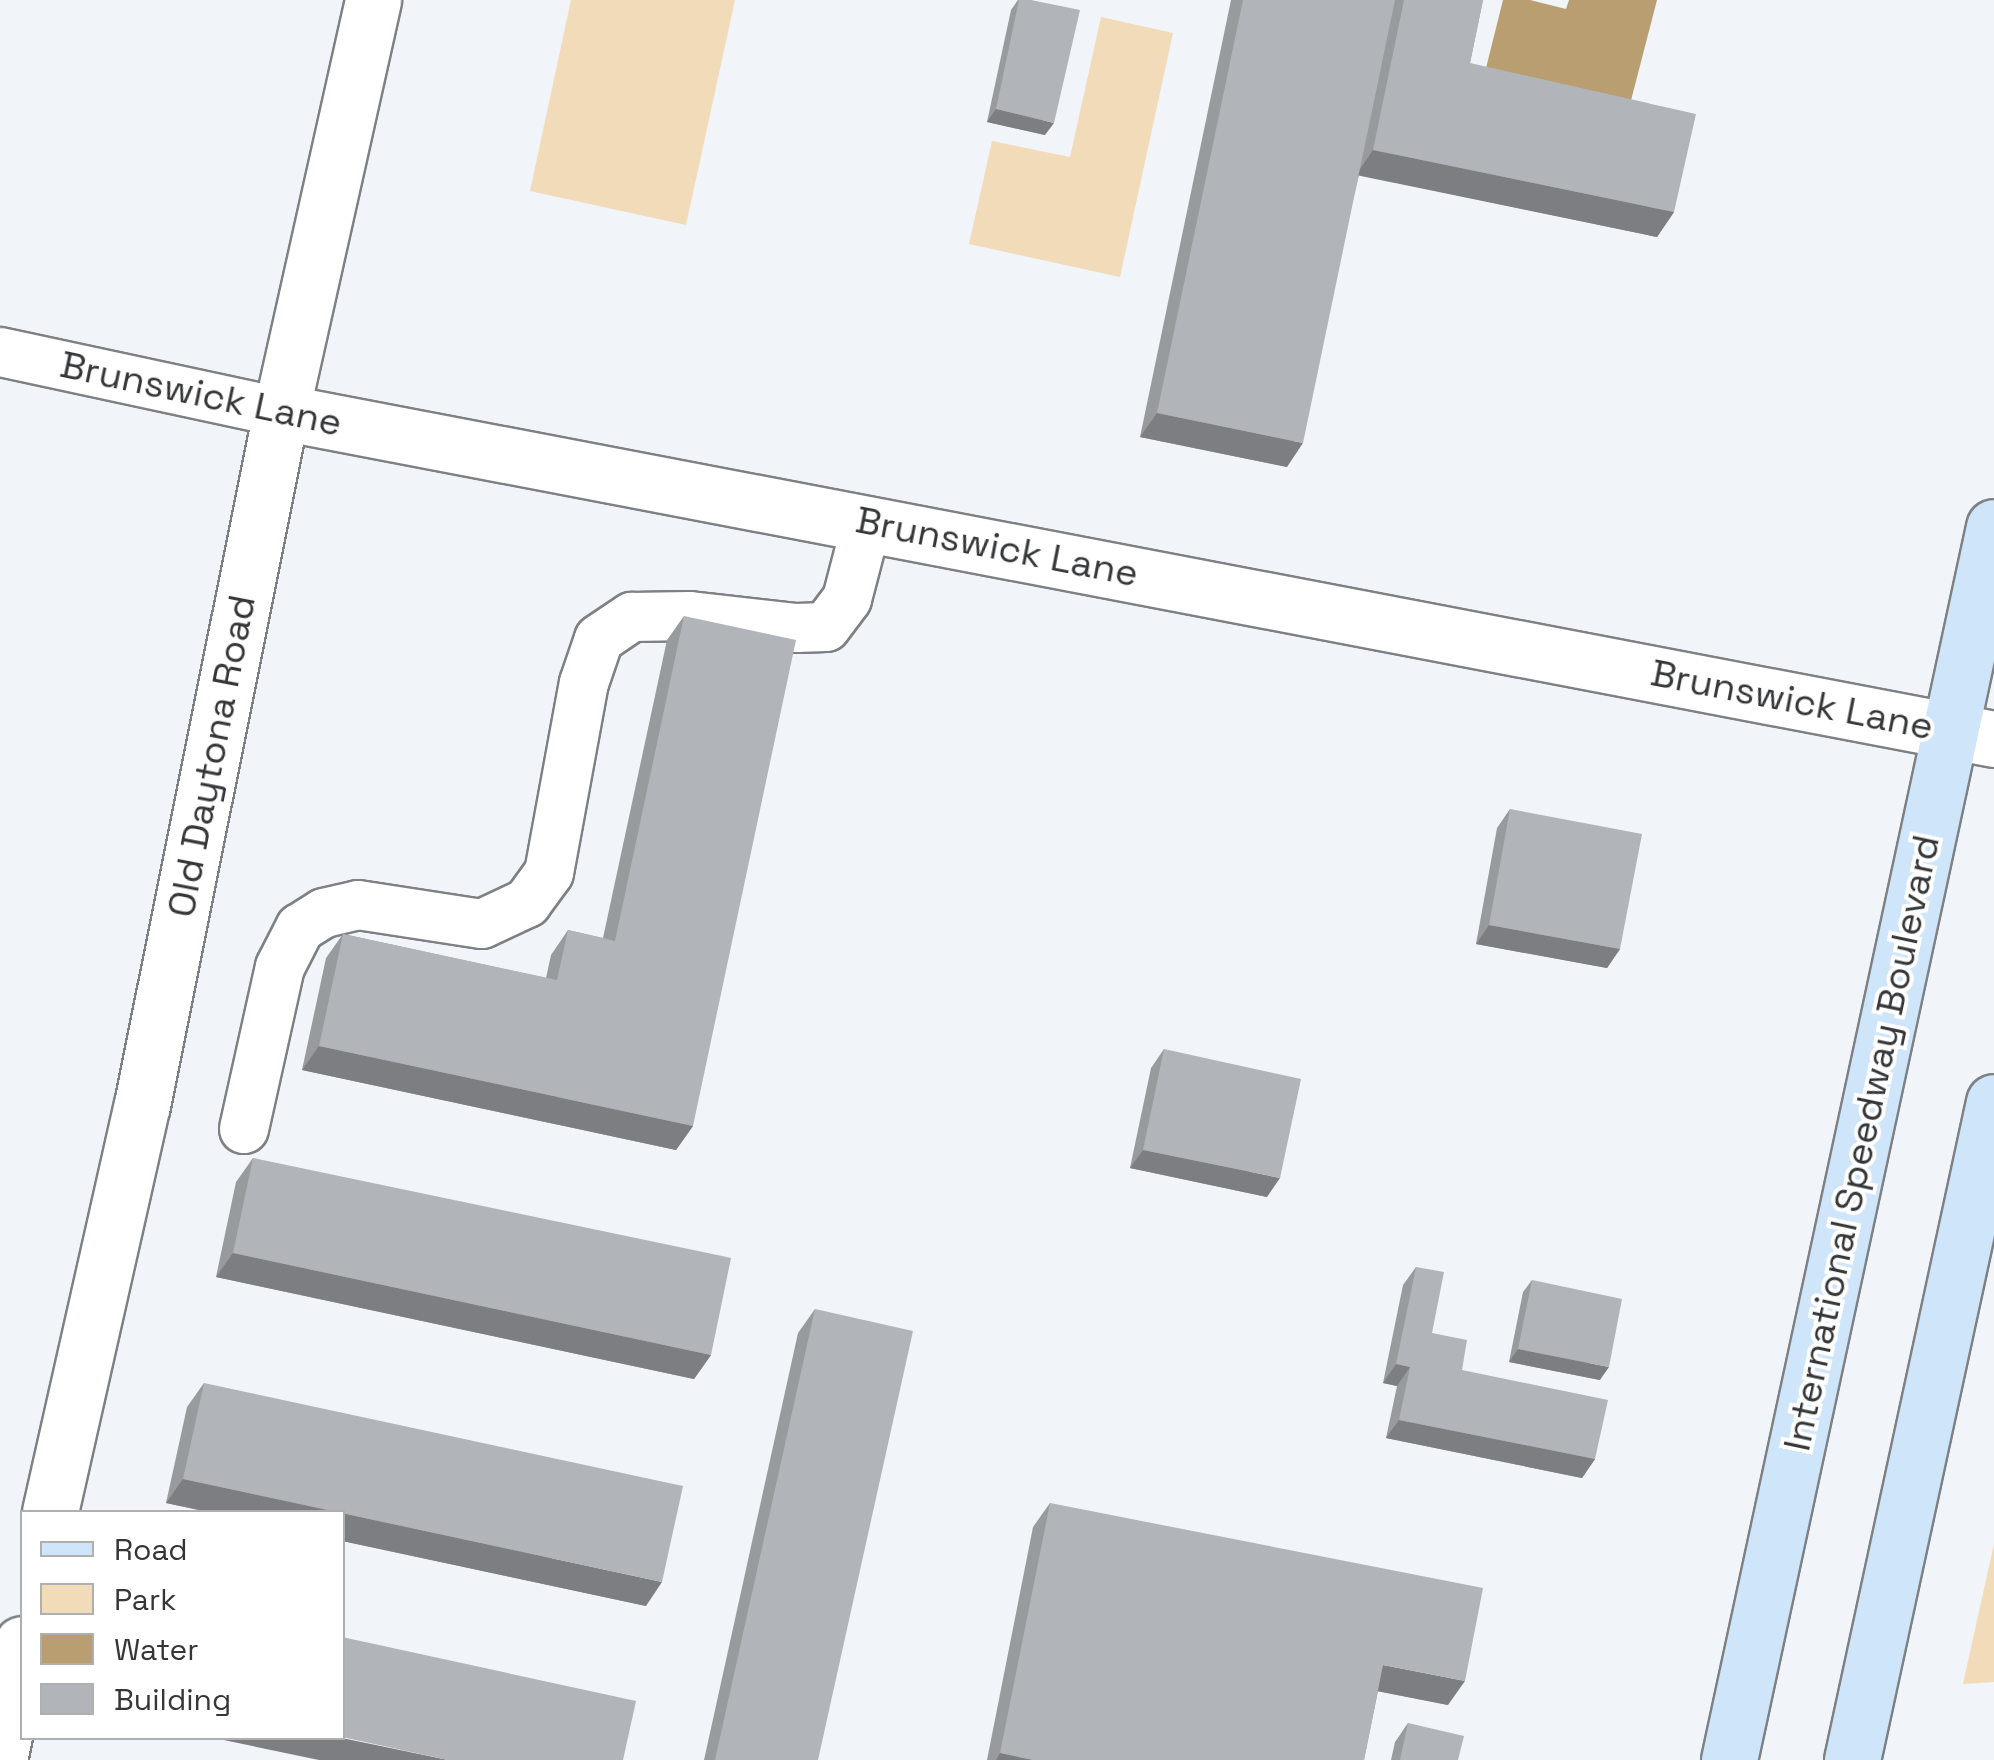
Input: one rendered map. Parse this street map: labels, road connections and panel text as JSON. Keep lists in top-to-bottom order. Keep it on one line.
{"streets":{"main road":["International Speedway Boulevard"],"street":["Brunswick Lane","Old Daytona Road"]},"crossings":[["Brunswick Lane","Old Daytona Road"],["Brunswick Lane","International Speedway Boulevard"]],"legend":["Road","Park","Water","Building"]}
